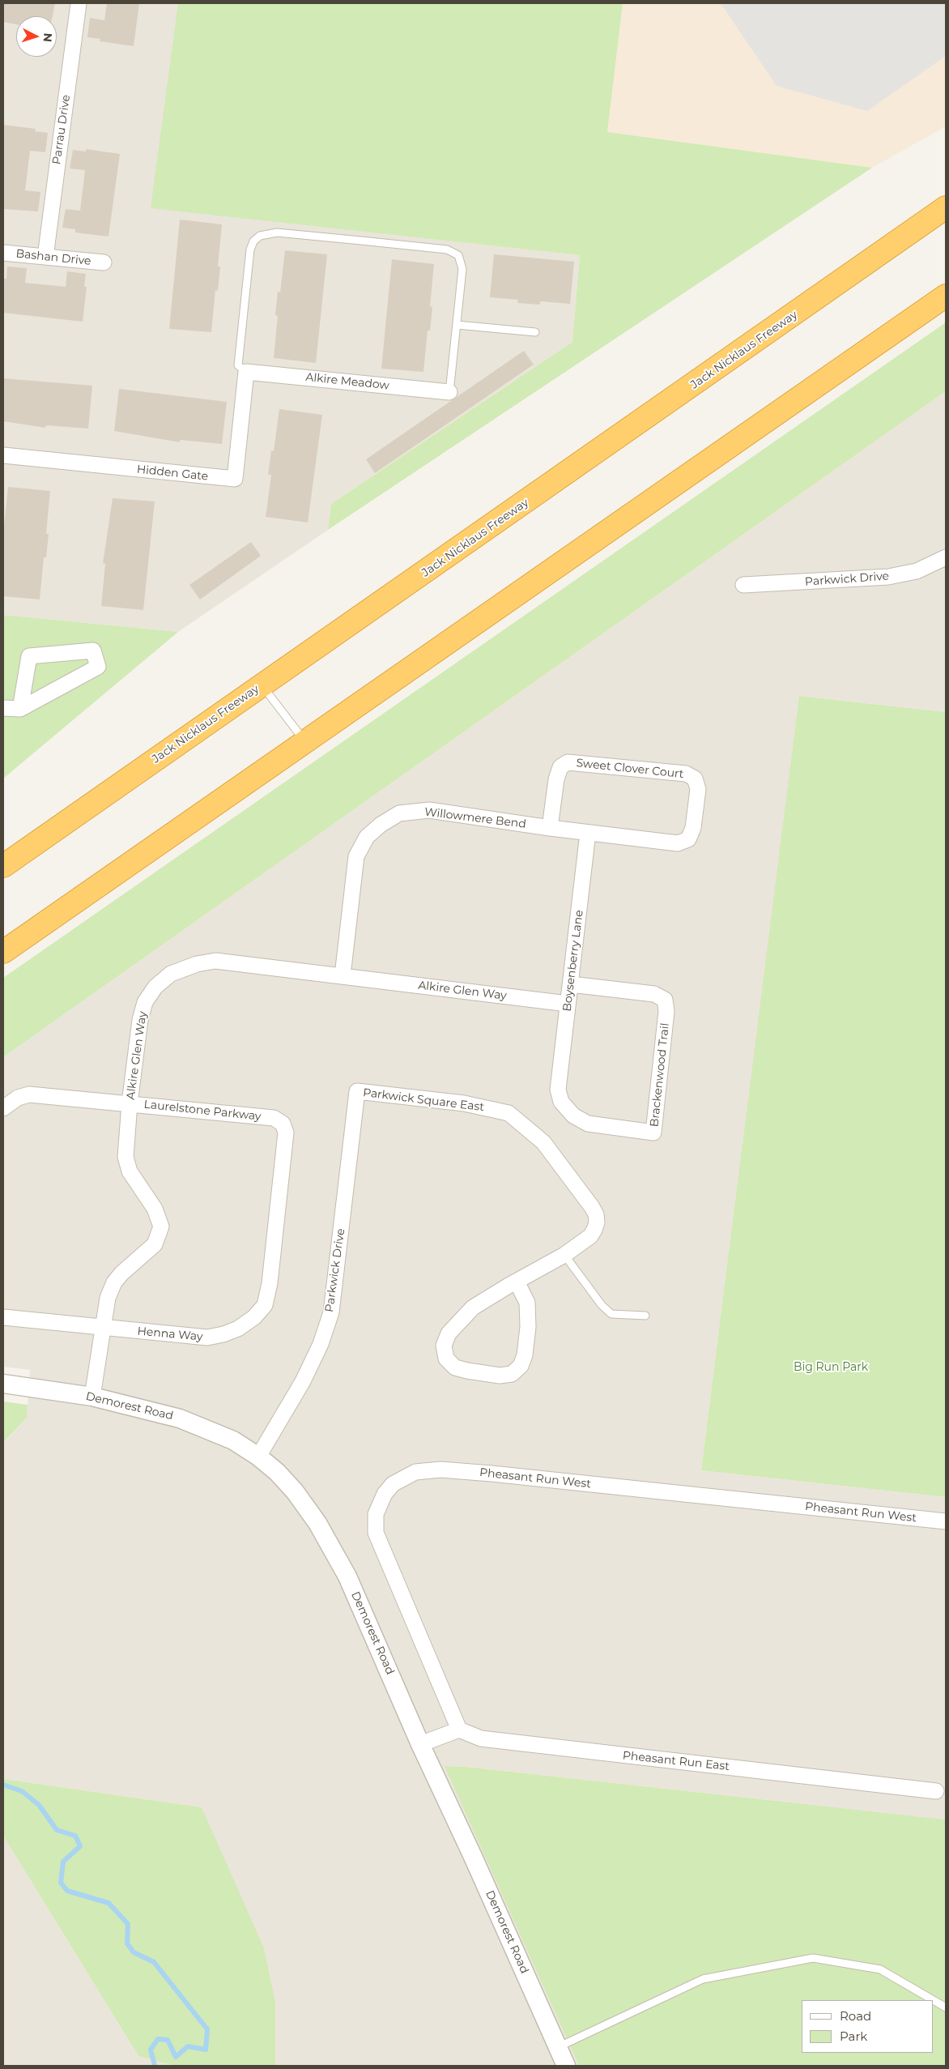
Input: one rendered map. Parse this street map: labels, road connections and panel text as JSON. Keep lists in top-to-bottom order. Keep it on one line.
{"streets":{"highway":["Jack Nicklaus Freeway"],"street":["Parrau Drive","Bashan Drive","Alkire Meadow","Hidden Gate","Parkwick Drive","Sweet Clover Court","Willowmere Bend","Boysenberry Lane","Alkire Glen Way","Brackenwood Trail","Parkwick Square East","Laurelstone Parkway","Henna Way","Demorest Road","Pheasant Run West","Pheasant Run East"]},"crossings":[["Parrau Drive","Bashan Drive"],["Alkire Meadow","Hidden Gate"],["Parkwick Drive","Parkwick Square East"],["Parkwick Drive","Demorest Road"],["Sweet Clover Court","Willowmere Bend"],["Sweet Clover Court","Boysenberry Lane"],["Willowmere Bend","Boysenberry Lane"],["Willowmere Bend","Alkire Glen Way"],["Boysenberry Lane","Alkire Glen Way"],["Boysenberry Lane","Brackenwood Trail"],["Alkire Glen Way","Laurelstone Parkway"],["Alkire Glen Way","Henna Way"],["Alkire Glen Way","Demorest Road"],["Laurelstone Parkway","Henna Way"],["Pheasant Run West","Pheasant Run East"]],"parks":["Big Run Park"],"legend":["Road","Park"],"north":"right"}
